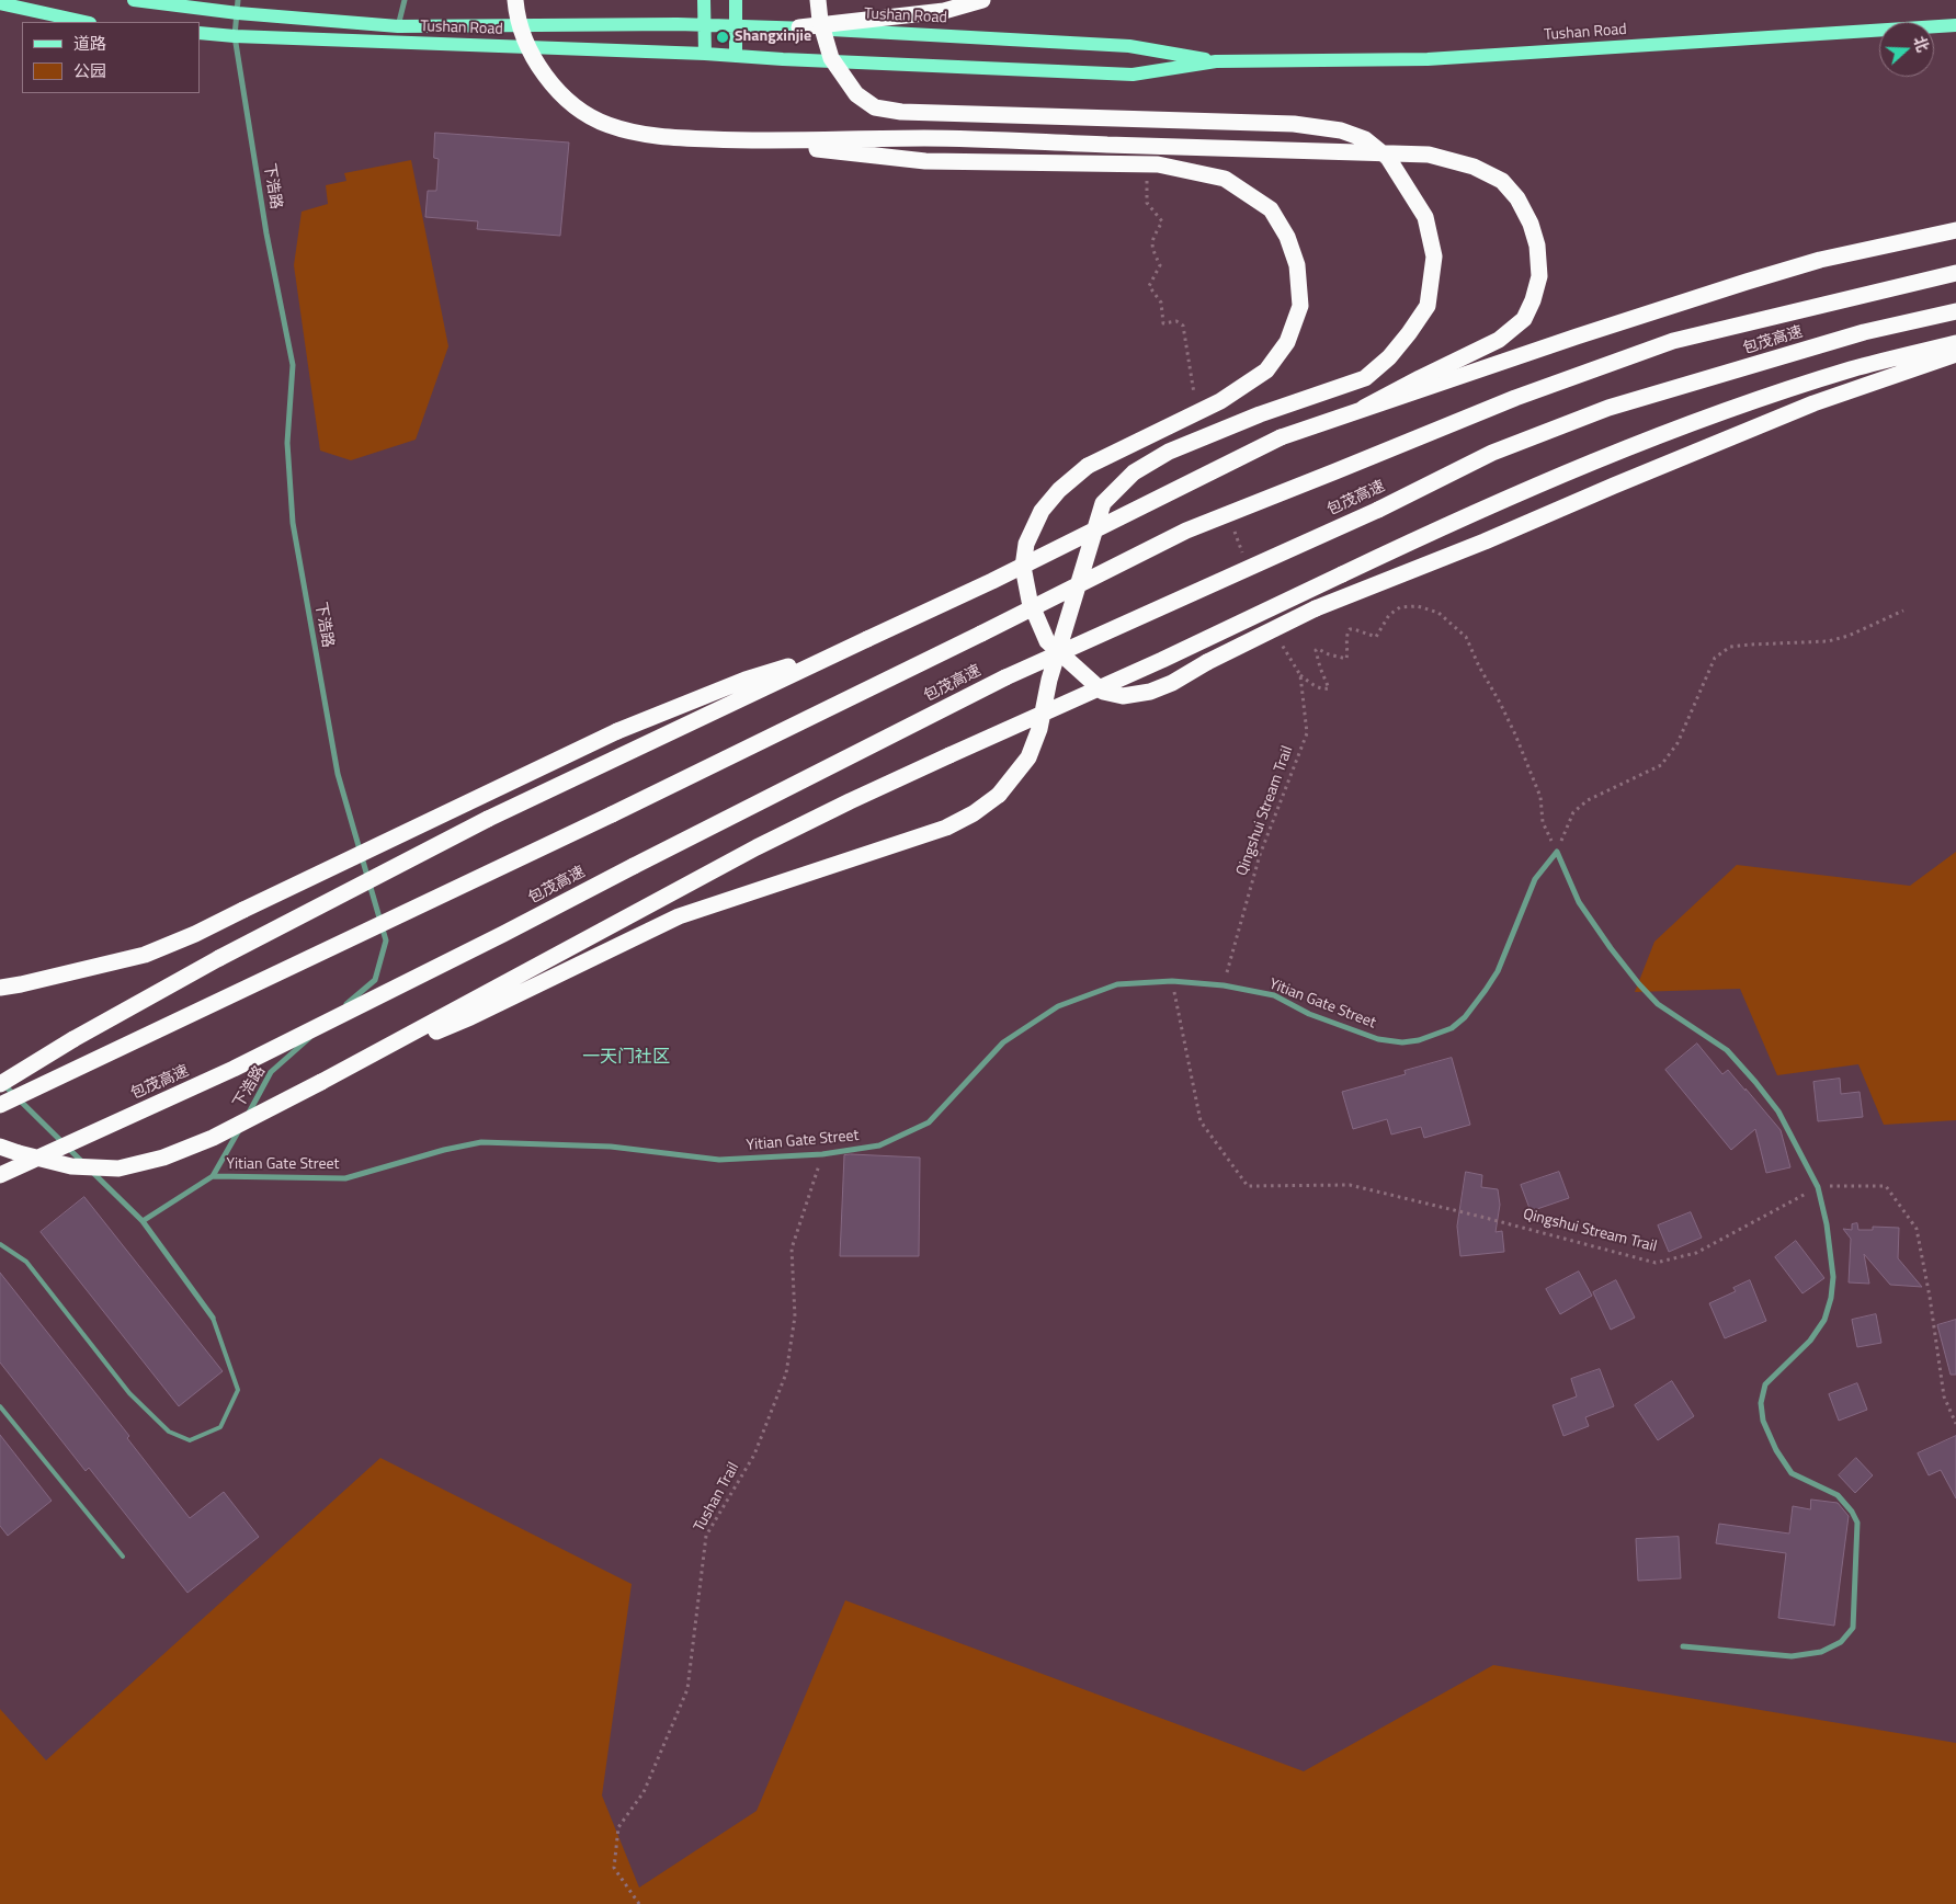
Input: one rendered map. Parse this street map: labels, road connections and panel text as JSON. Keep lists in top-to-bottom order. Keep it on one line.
{"streets":{"highway":["包茂高速"],"main road":["Tushan Road"],"street":["下浩路","Yitian Gate Street"],"path":["Qingshui Stream Trail","Tushan Trail"]},"crossings":[["Tushan Road","下浩路"],["下浩路","Yitian Gate Street"],["Qingshui Stream Trail","Yitian Gate Street"],["Yitian Gate Street","Tushan Trail"]],"districts":["一天门社区"],"places":["Shangxinjie"],"legend":["道路","公园"],"north":"right"}
